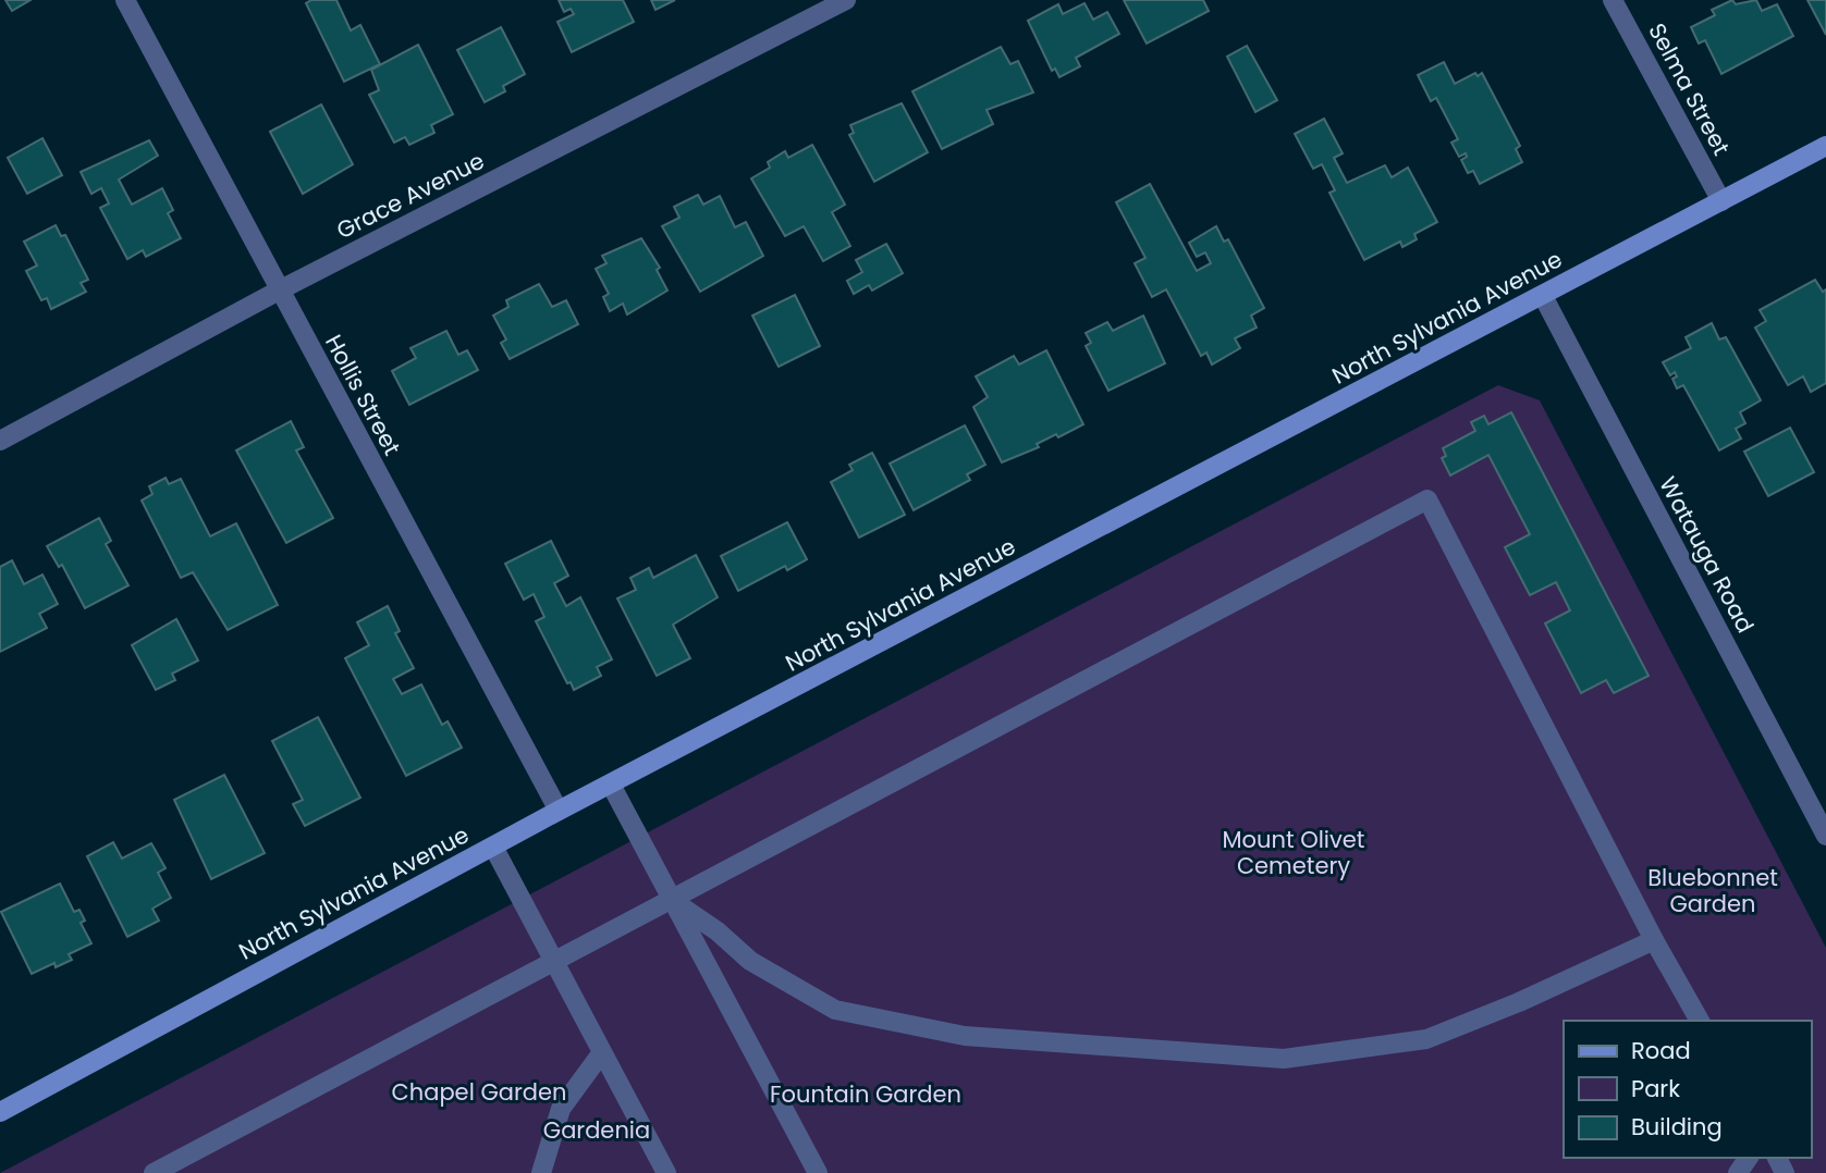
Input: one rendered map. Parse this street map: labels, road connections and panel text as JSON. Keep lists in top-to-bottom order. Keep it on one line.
{"streets":{"main road":["North Sylvania Avenue"],"street":["Selma Street","Grace Avenue","Hollis Street","Watauga Road"]},"crossings":[["Selma Street","North Sylvania Avenue"],["Grace Avenue","Hollis Street"],["North Sylvania Avenue","Hollis Street"],["North Sylvania Avenue","Watauga Road"]],"parks":["Mount Olivet Cemetery","Bluebonnet Garden","Chapel Garden","Fountain Garden","Gardenia"],"legend":["Road","Park","Building"]}
